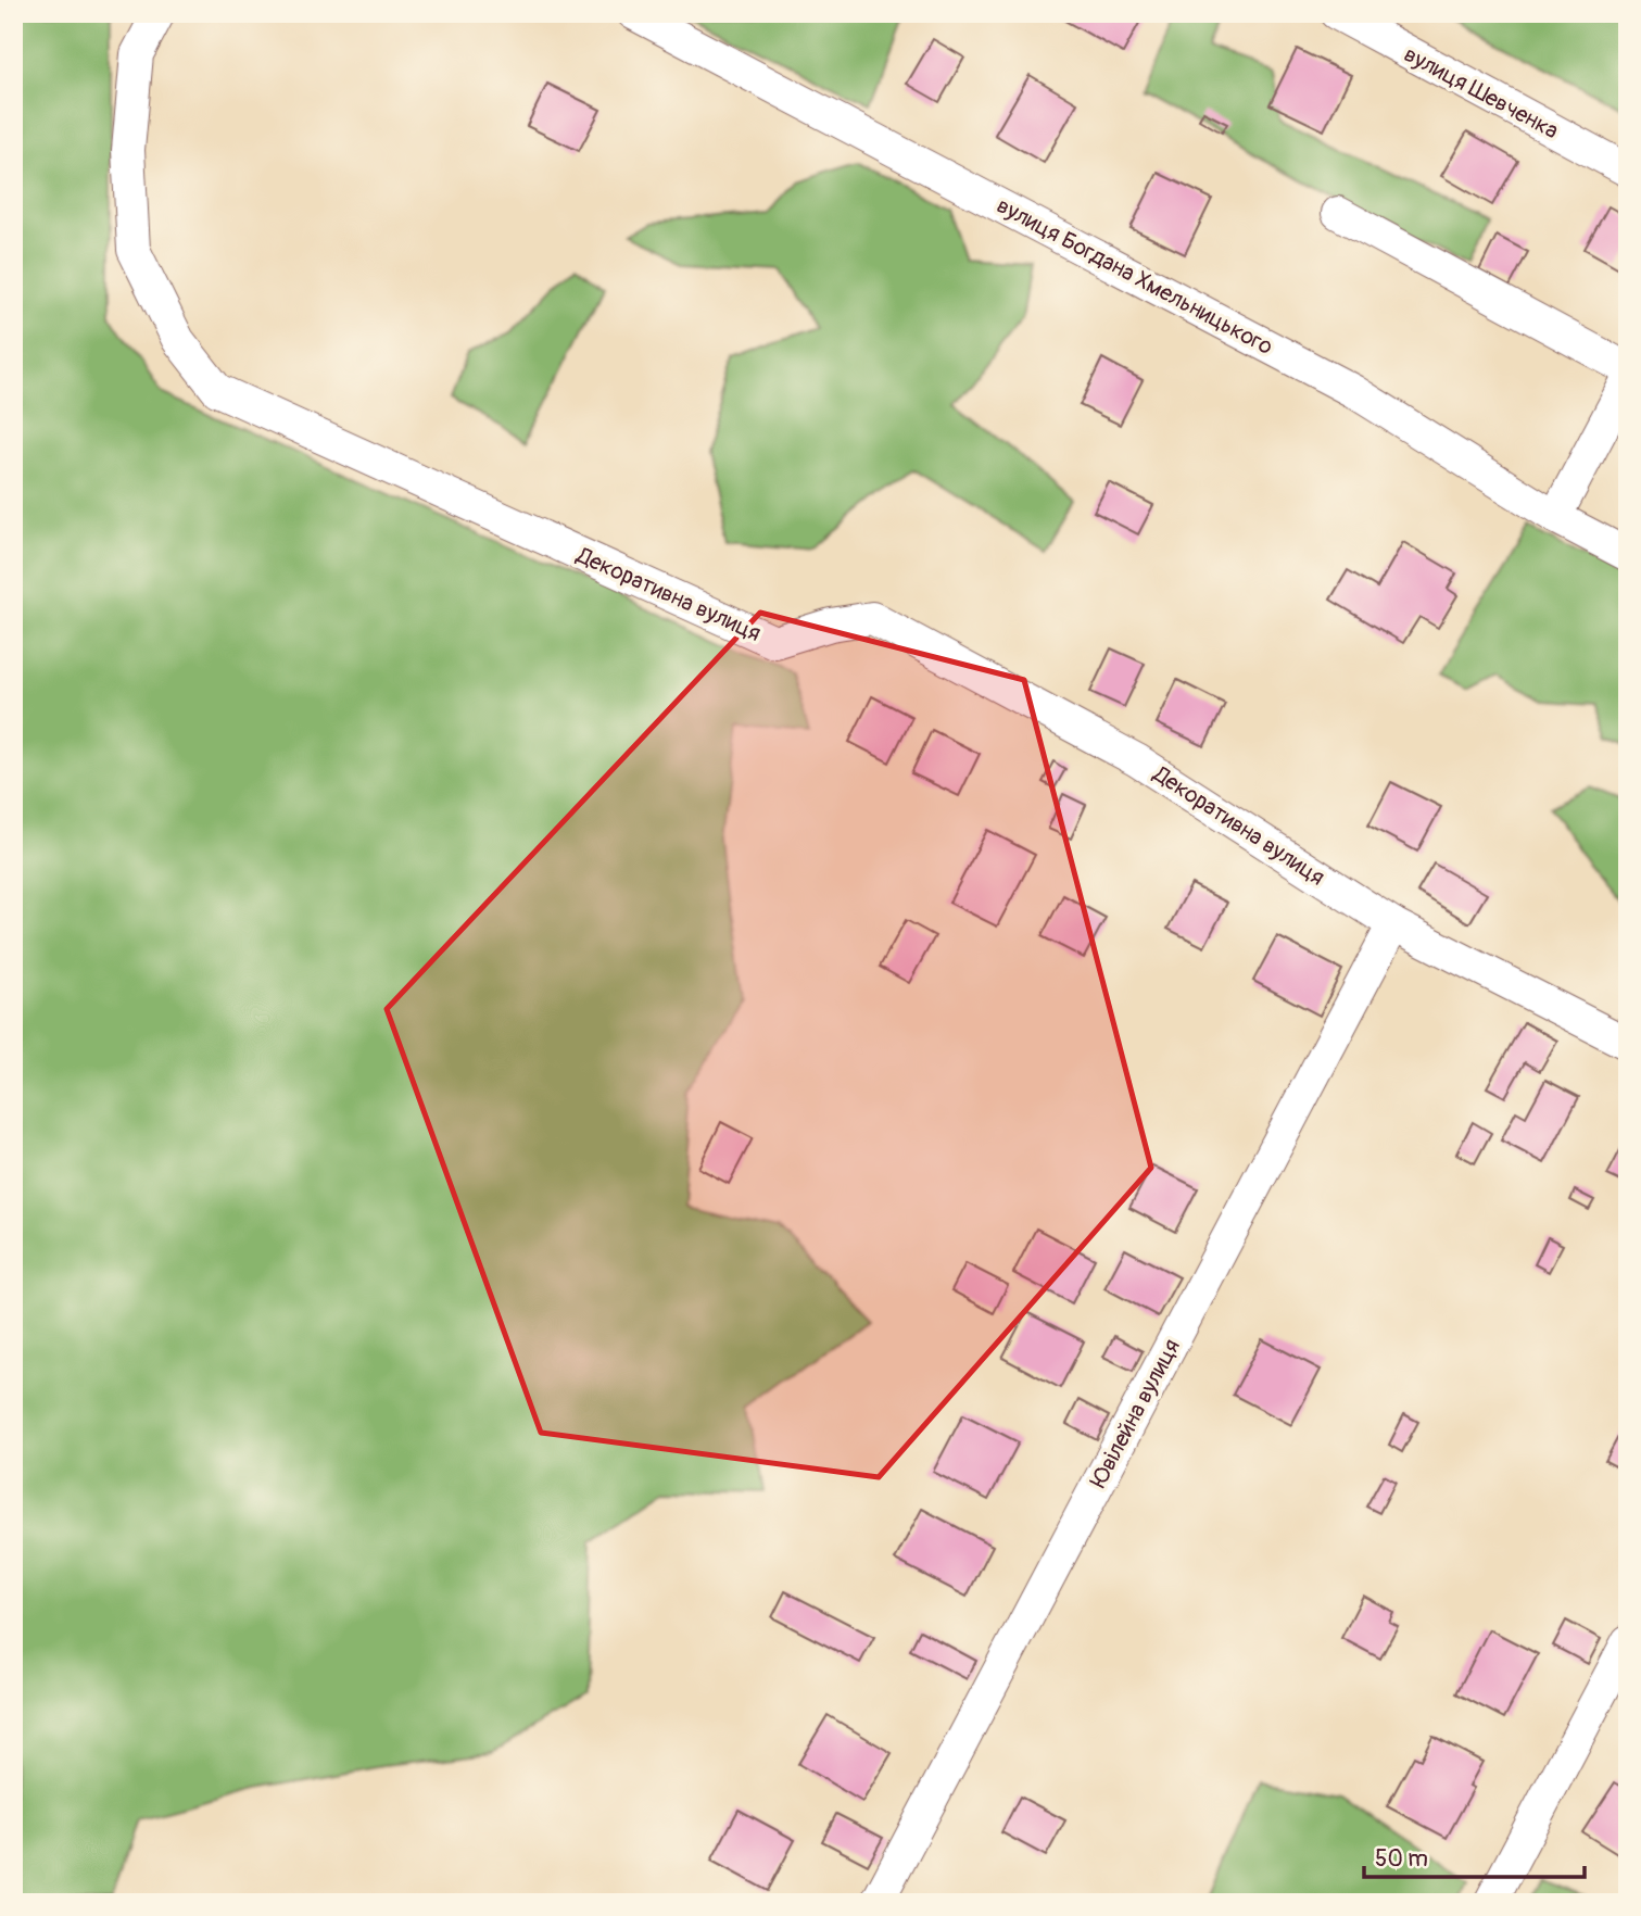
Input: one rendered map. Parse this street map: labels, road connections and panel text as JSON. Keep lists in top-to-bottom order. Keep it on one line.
{"streets":{"street":["вулиця Шевченка","вулиця Богдана Хмельницького","Декоративна вулиця","Ювілейна вулиця"]},"crossings":[["Декоративна вулиця","Ювілейна вулиця"]],"scale_bar":"50 m"}
